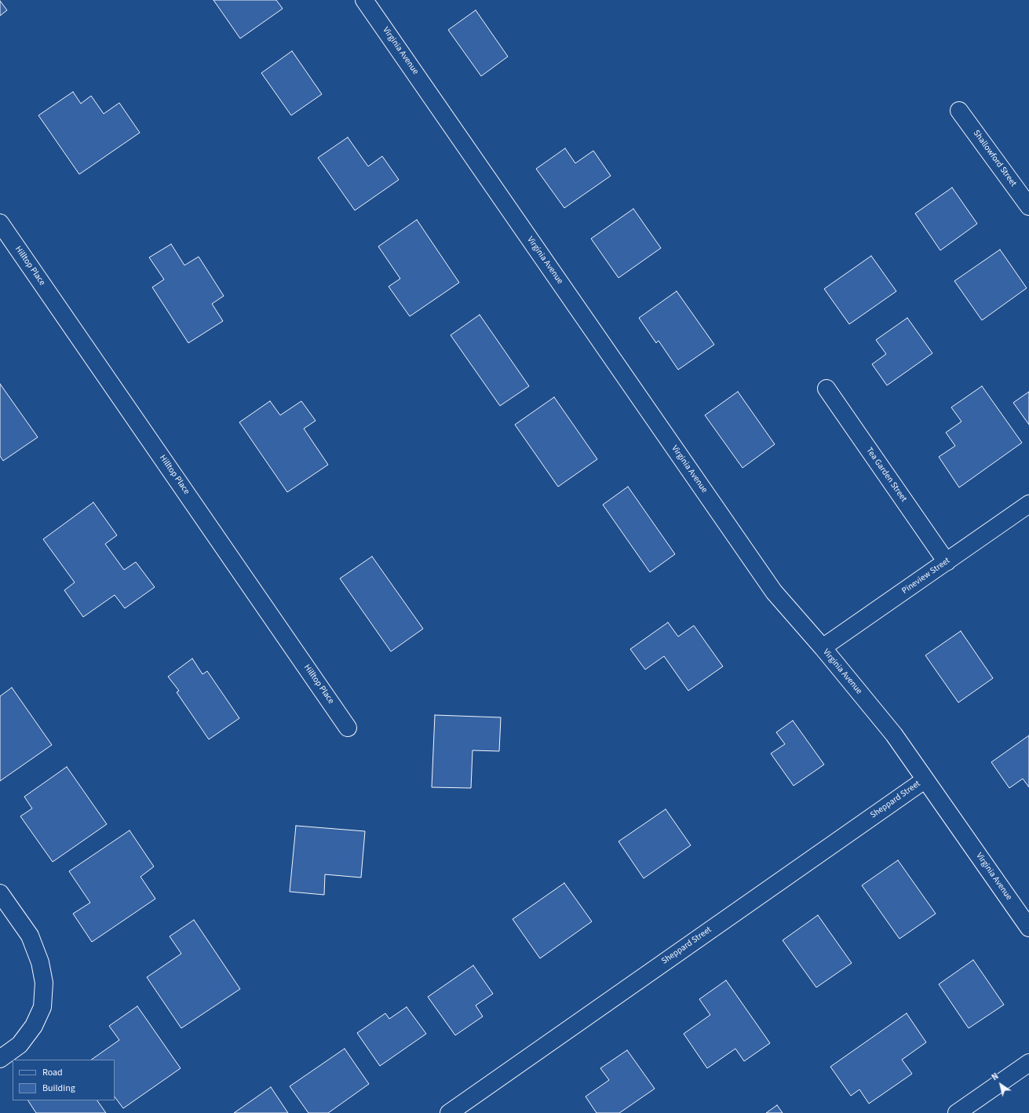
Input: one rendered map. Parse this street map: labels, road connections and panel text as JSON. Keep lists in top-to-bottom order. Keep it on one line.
{"streets":{"street":["Virginia Avenue","Shallowford Street","Hilltop Place","Tea Garden Street","Pineview Street","Sheppard Street"]},"crossings":[["Virginia Avenue","Pineview Street"],["Virginia Avenue","Sheppard Street"],["Tea Garden Street","Pineview Street"]],"legend":["Road","Building"],"north":"top left"}
